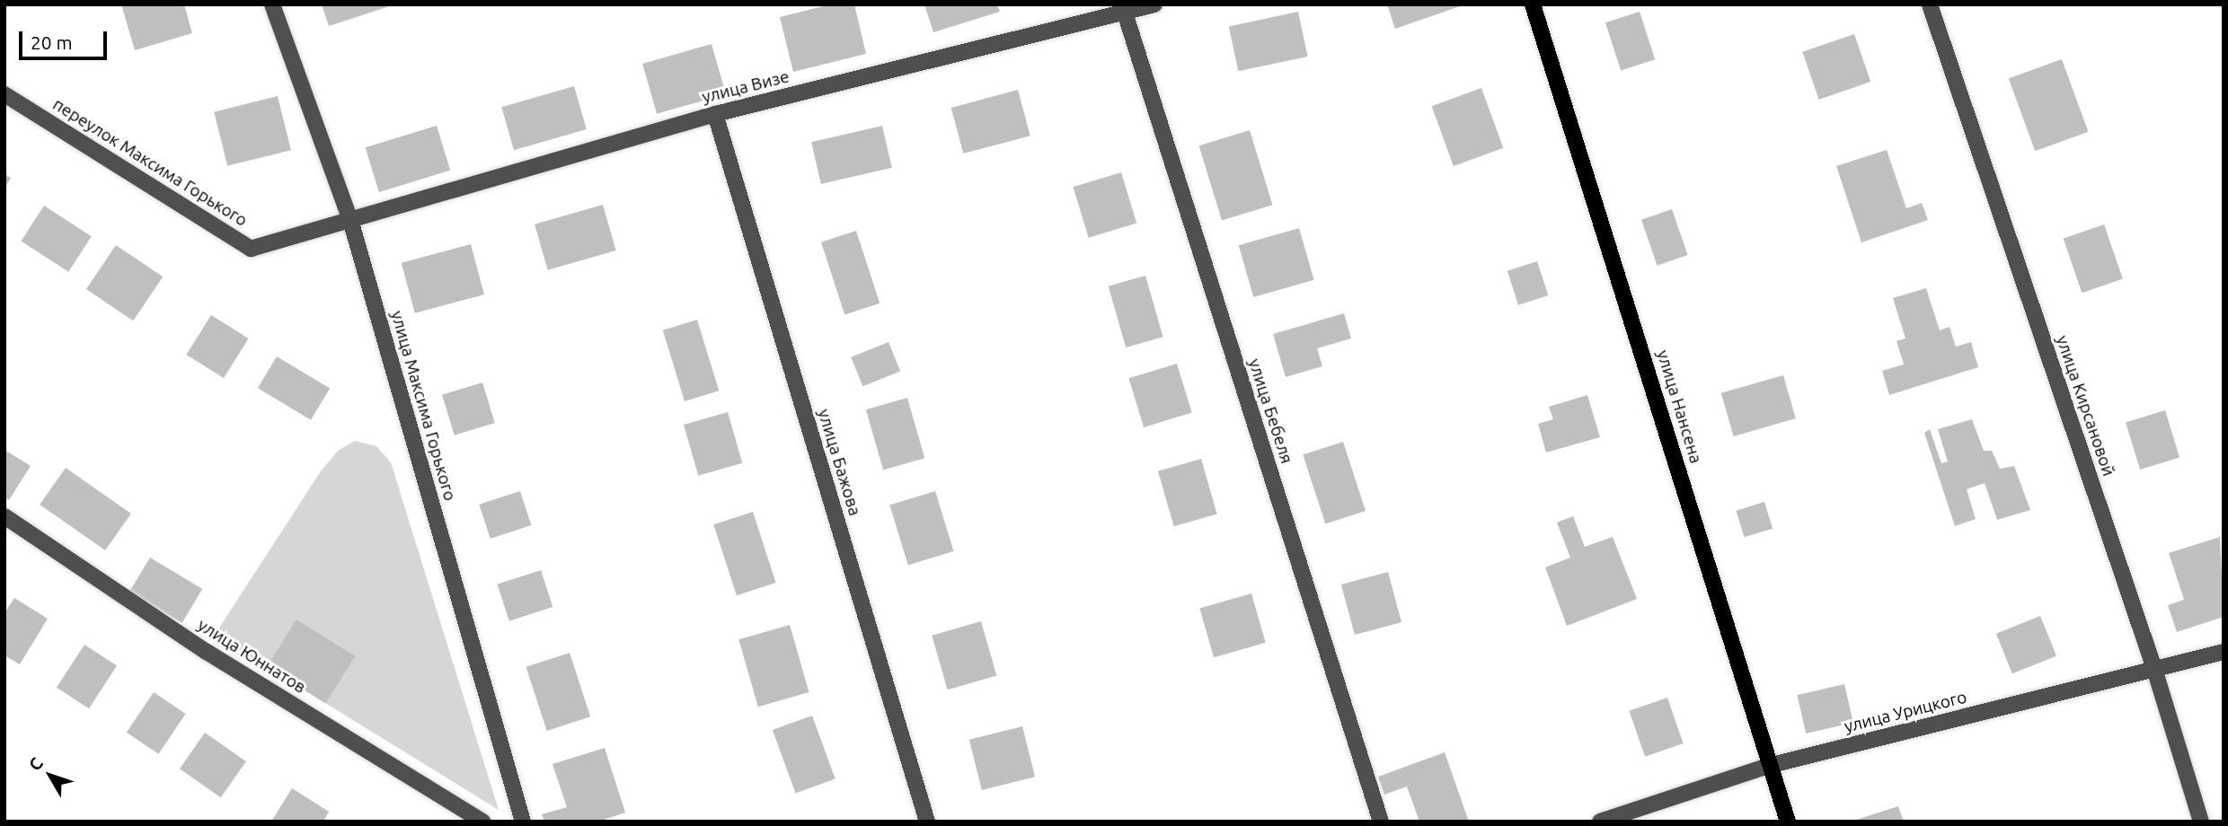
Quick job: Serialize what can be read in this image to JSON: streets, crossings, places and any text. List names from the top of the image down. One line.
{"streets":{"main road":["улица Нансена"],"street":["улица Визе","переулок Максима Горького","улица Максима Горького","улица Кирсановой","улица Бебеля","улица Бажова","улица Юннатов","улица Урицкого"]},"crossings":[["улица Визе","переулок Максима Горького"],["улица Визе","улица Максима Горького"],["улица Визе","улица Бебеля"],["улица Визе","улица Бажова"],["переулок Максима Горького","улица Максима Горького"],["улица Кирсановой","улица Урицкого"],["улица Нансена","улица Урицкого"]],"scale_bar":"20 m","north":"top left"}
